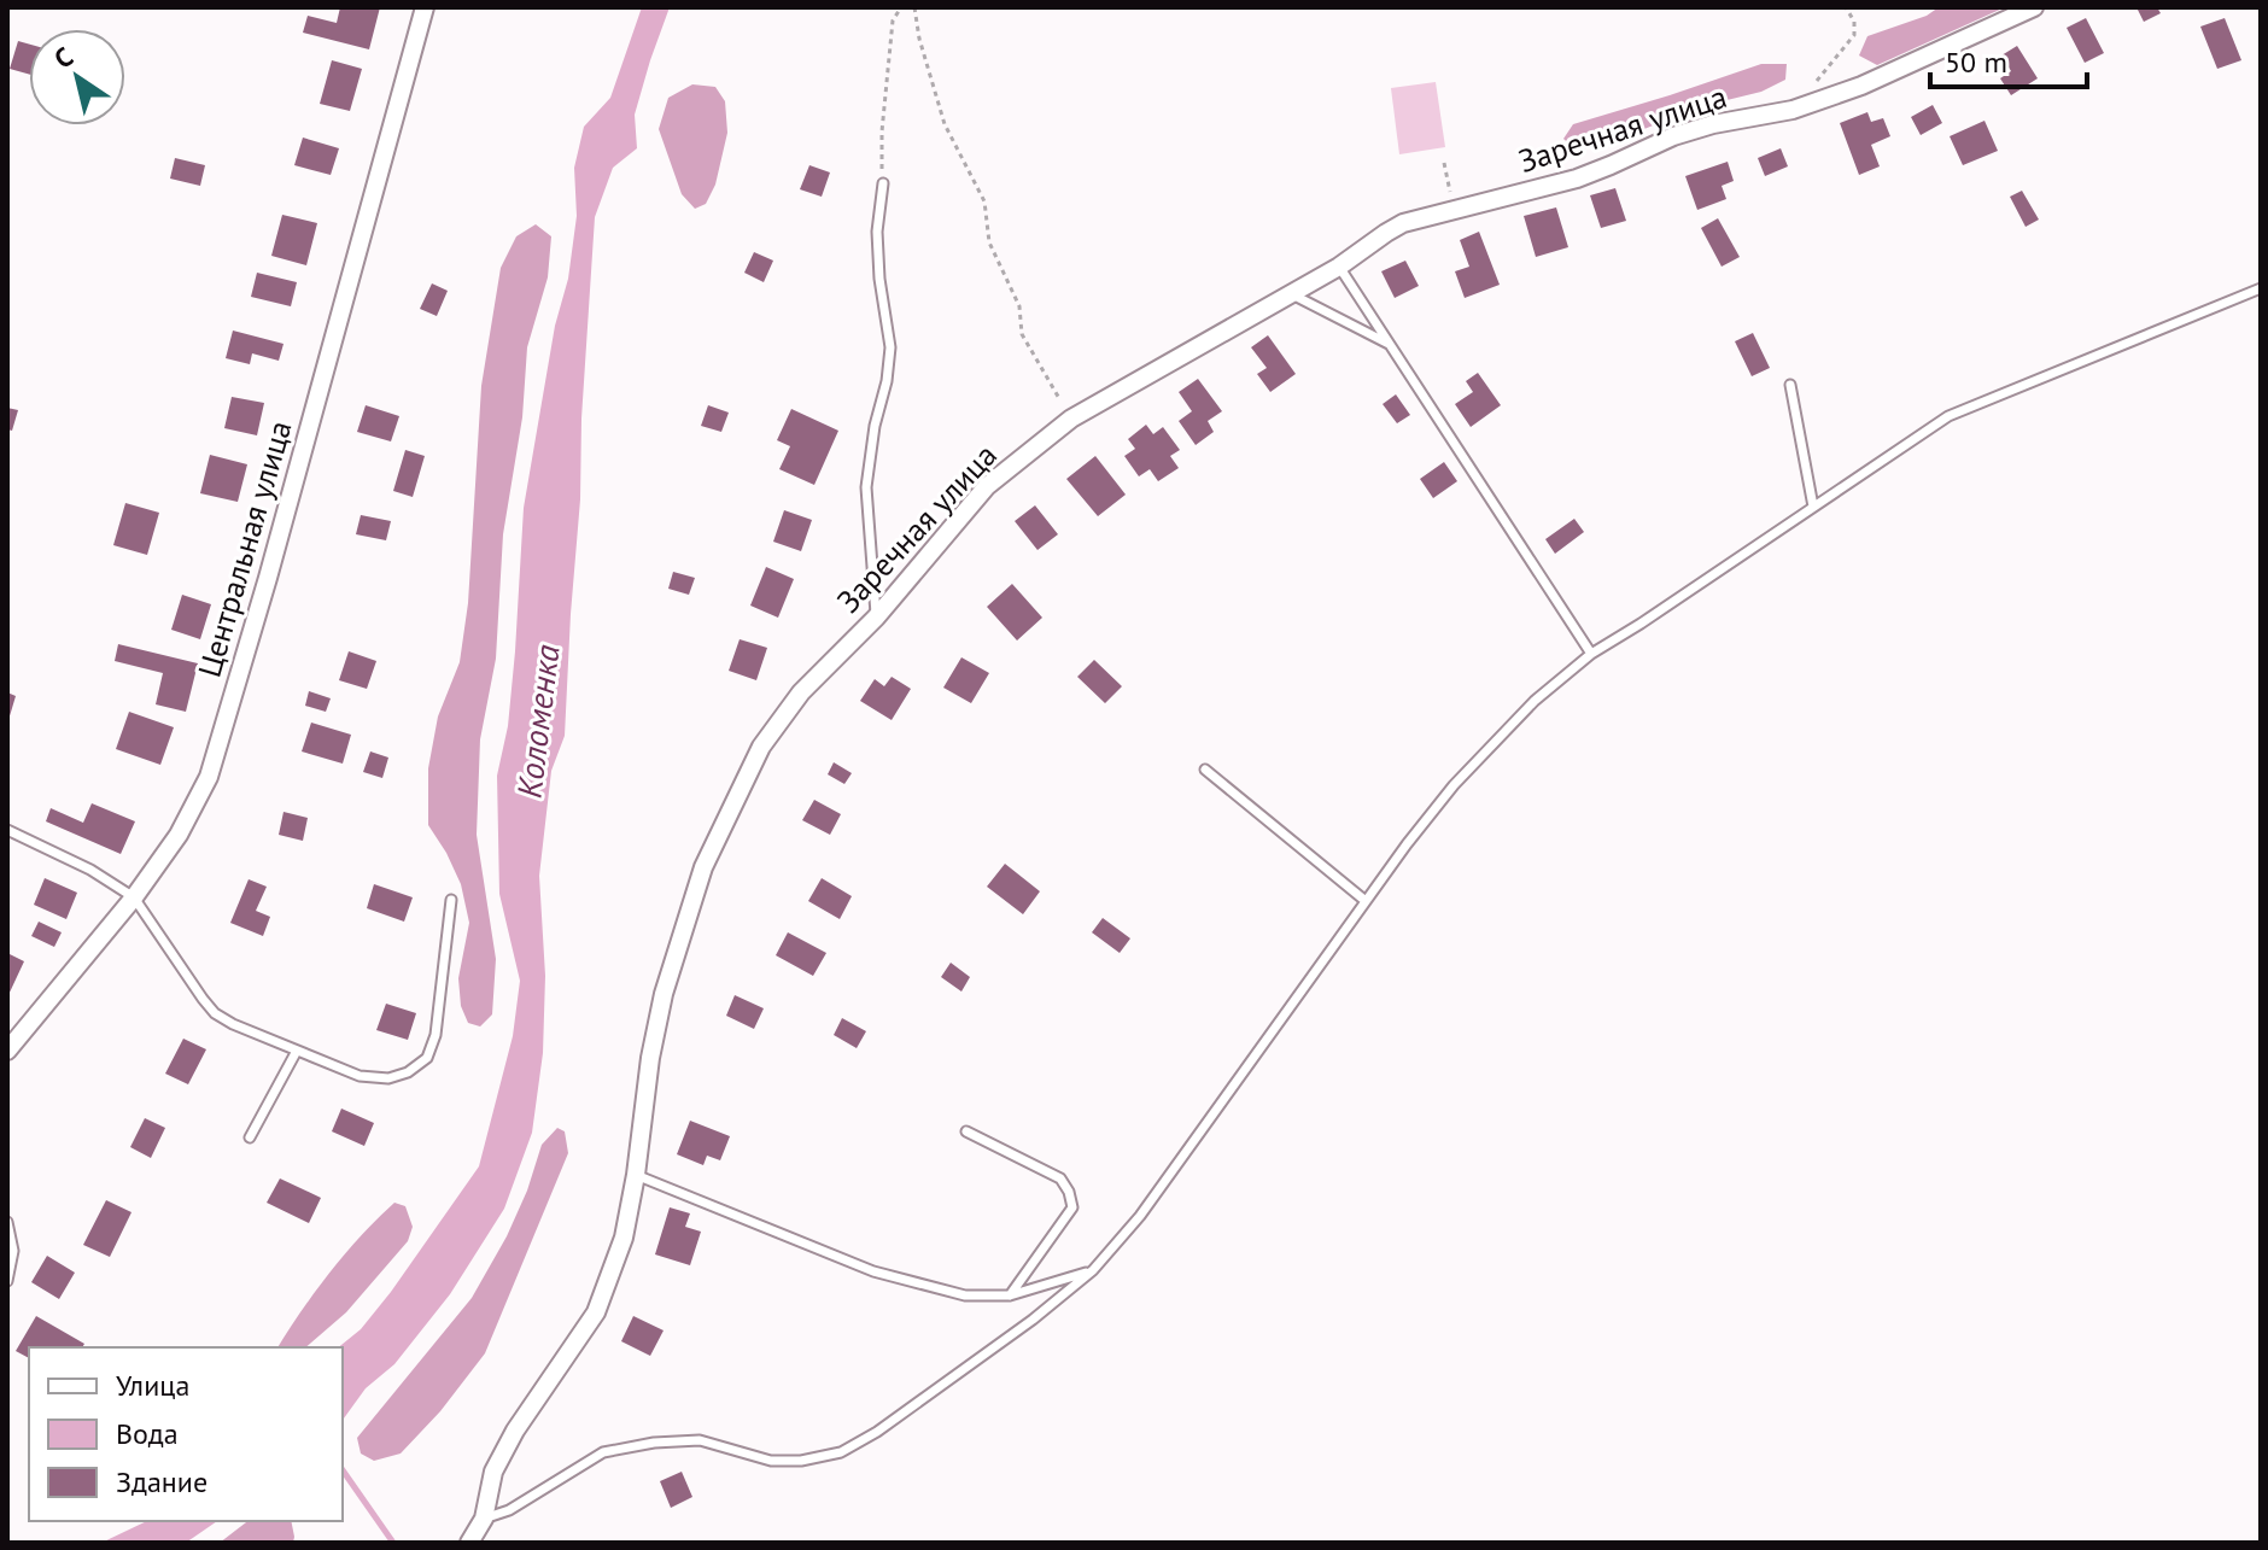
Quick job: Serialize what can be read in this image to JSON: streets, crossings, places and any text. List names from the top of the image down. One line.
{"streets":{"street":["Заречная улица","Центральная улица"]},"water":["Коломенка"],"legend":["Улица","Вода","Здание"],"scale_bar":"50 m","north":"top left"}
